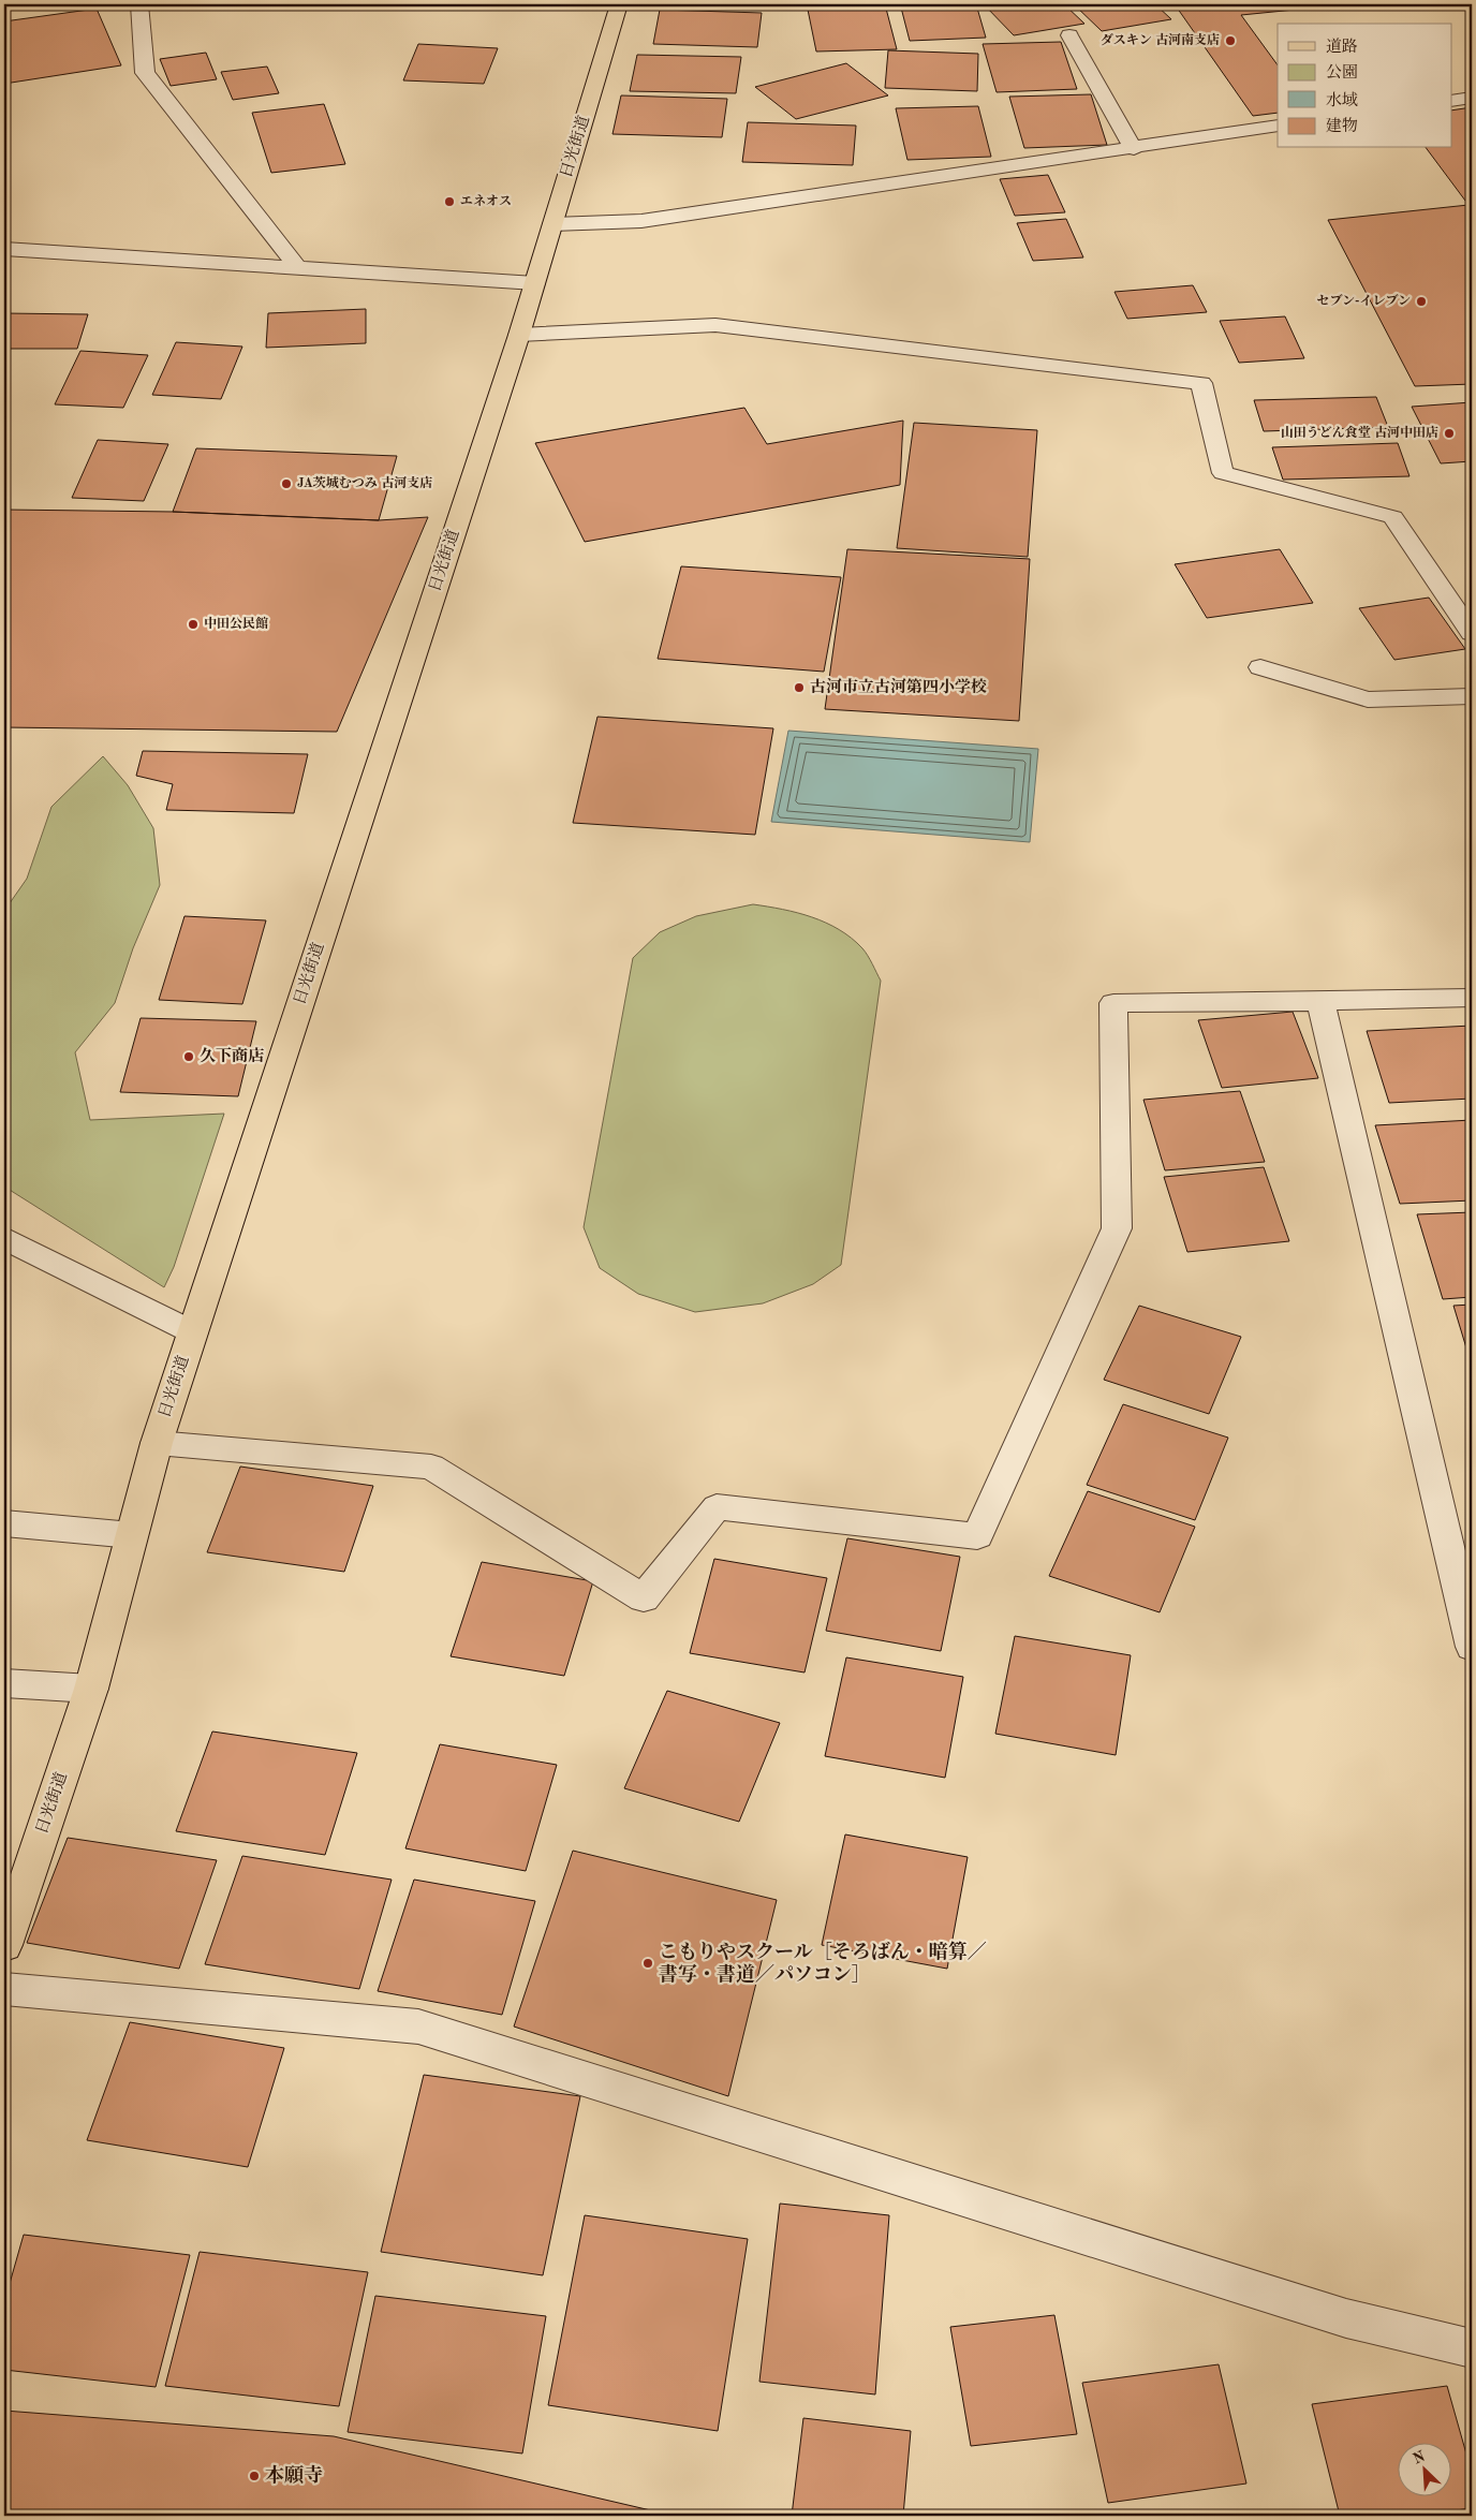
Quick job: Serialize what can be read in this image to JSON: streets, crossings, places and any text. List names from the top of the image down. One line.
{"streets":{"main road":["日光街道"]},"places":["ダスキン 古河南支店","エネオス","セブン-イレブン","山田うどん食堂 古河中田店","JA茨城むつみ 古河支店","中田公民館","古河市立古河第四小学校","久下商店","こもりやスクール［そろばん・暗算／ 書写・書道／パソコン］","本願寺"],"legend":["道路","公園","水域","建物"],"north":"top left"}
